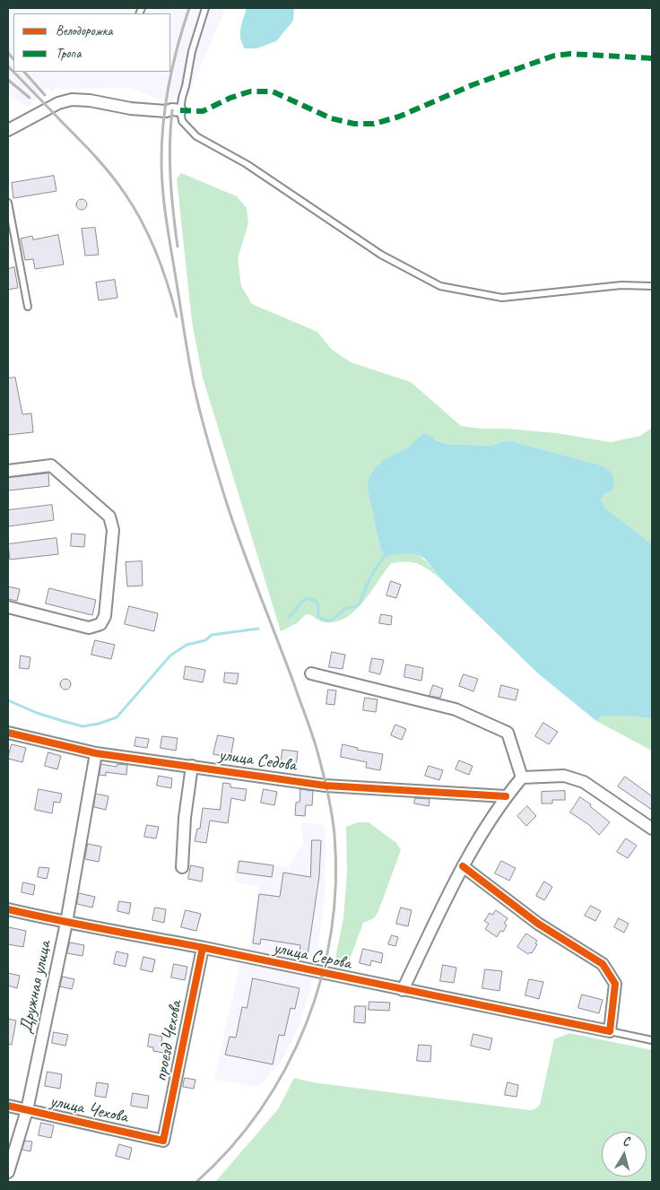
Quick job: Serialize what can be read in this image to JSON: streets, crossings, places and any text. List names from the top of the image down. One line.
{"streets":{"street":["улица Седова","улица Серова","Дружная улица","проезд Чехова","улица Чехова"]},"crossings":[["улица Седова","Дружная улица"],["улица Серова","Дружная улица"],["улица Серова","проезд Чехова"],["Дружная улица","улица Чехова"],["проезд Чехова","улица Чехова"]],"legend":["Велодорожка","Тропа"],"north":"top"}
